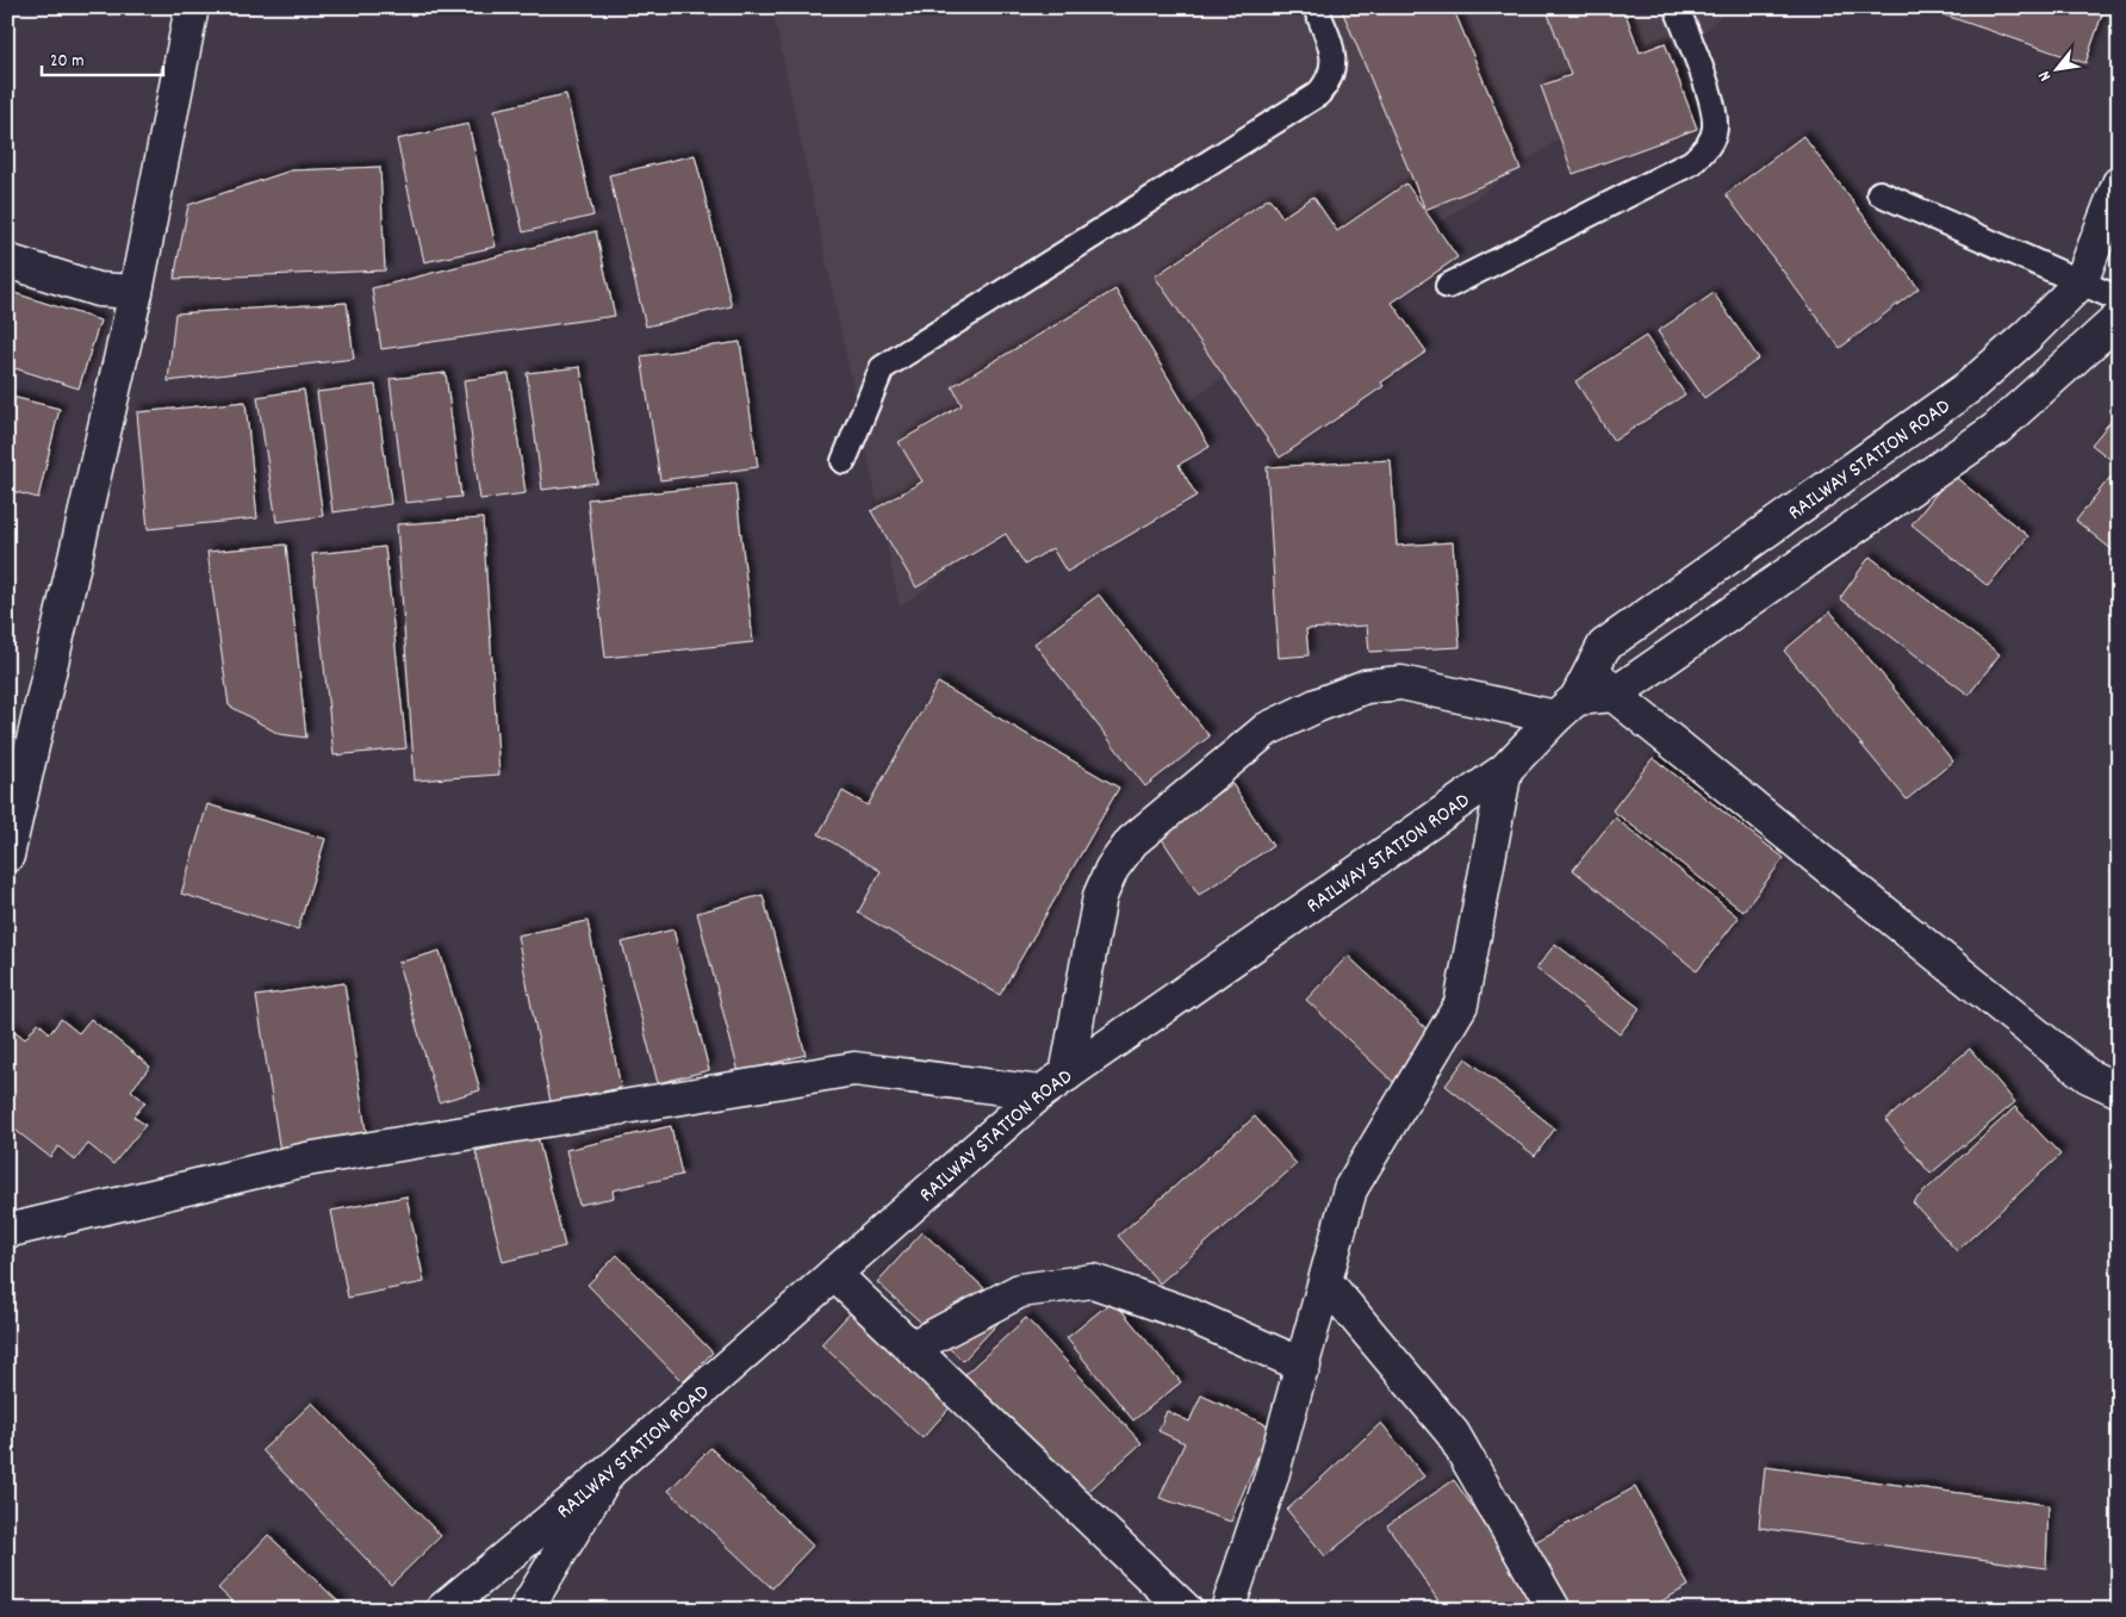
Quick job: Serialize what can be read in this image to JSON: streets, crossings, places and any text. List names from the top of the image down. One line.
{"streets":{"street":["RAILWAY STATION ROAD"]},"scale_bar":"20 m","north":"bottom left"}
